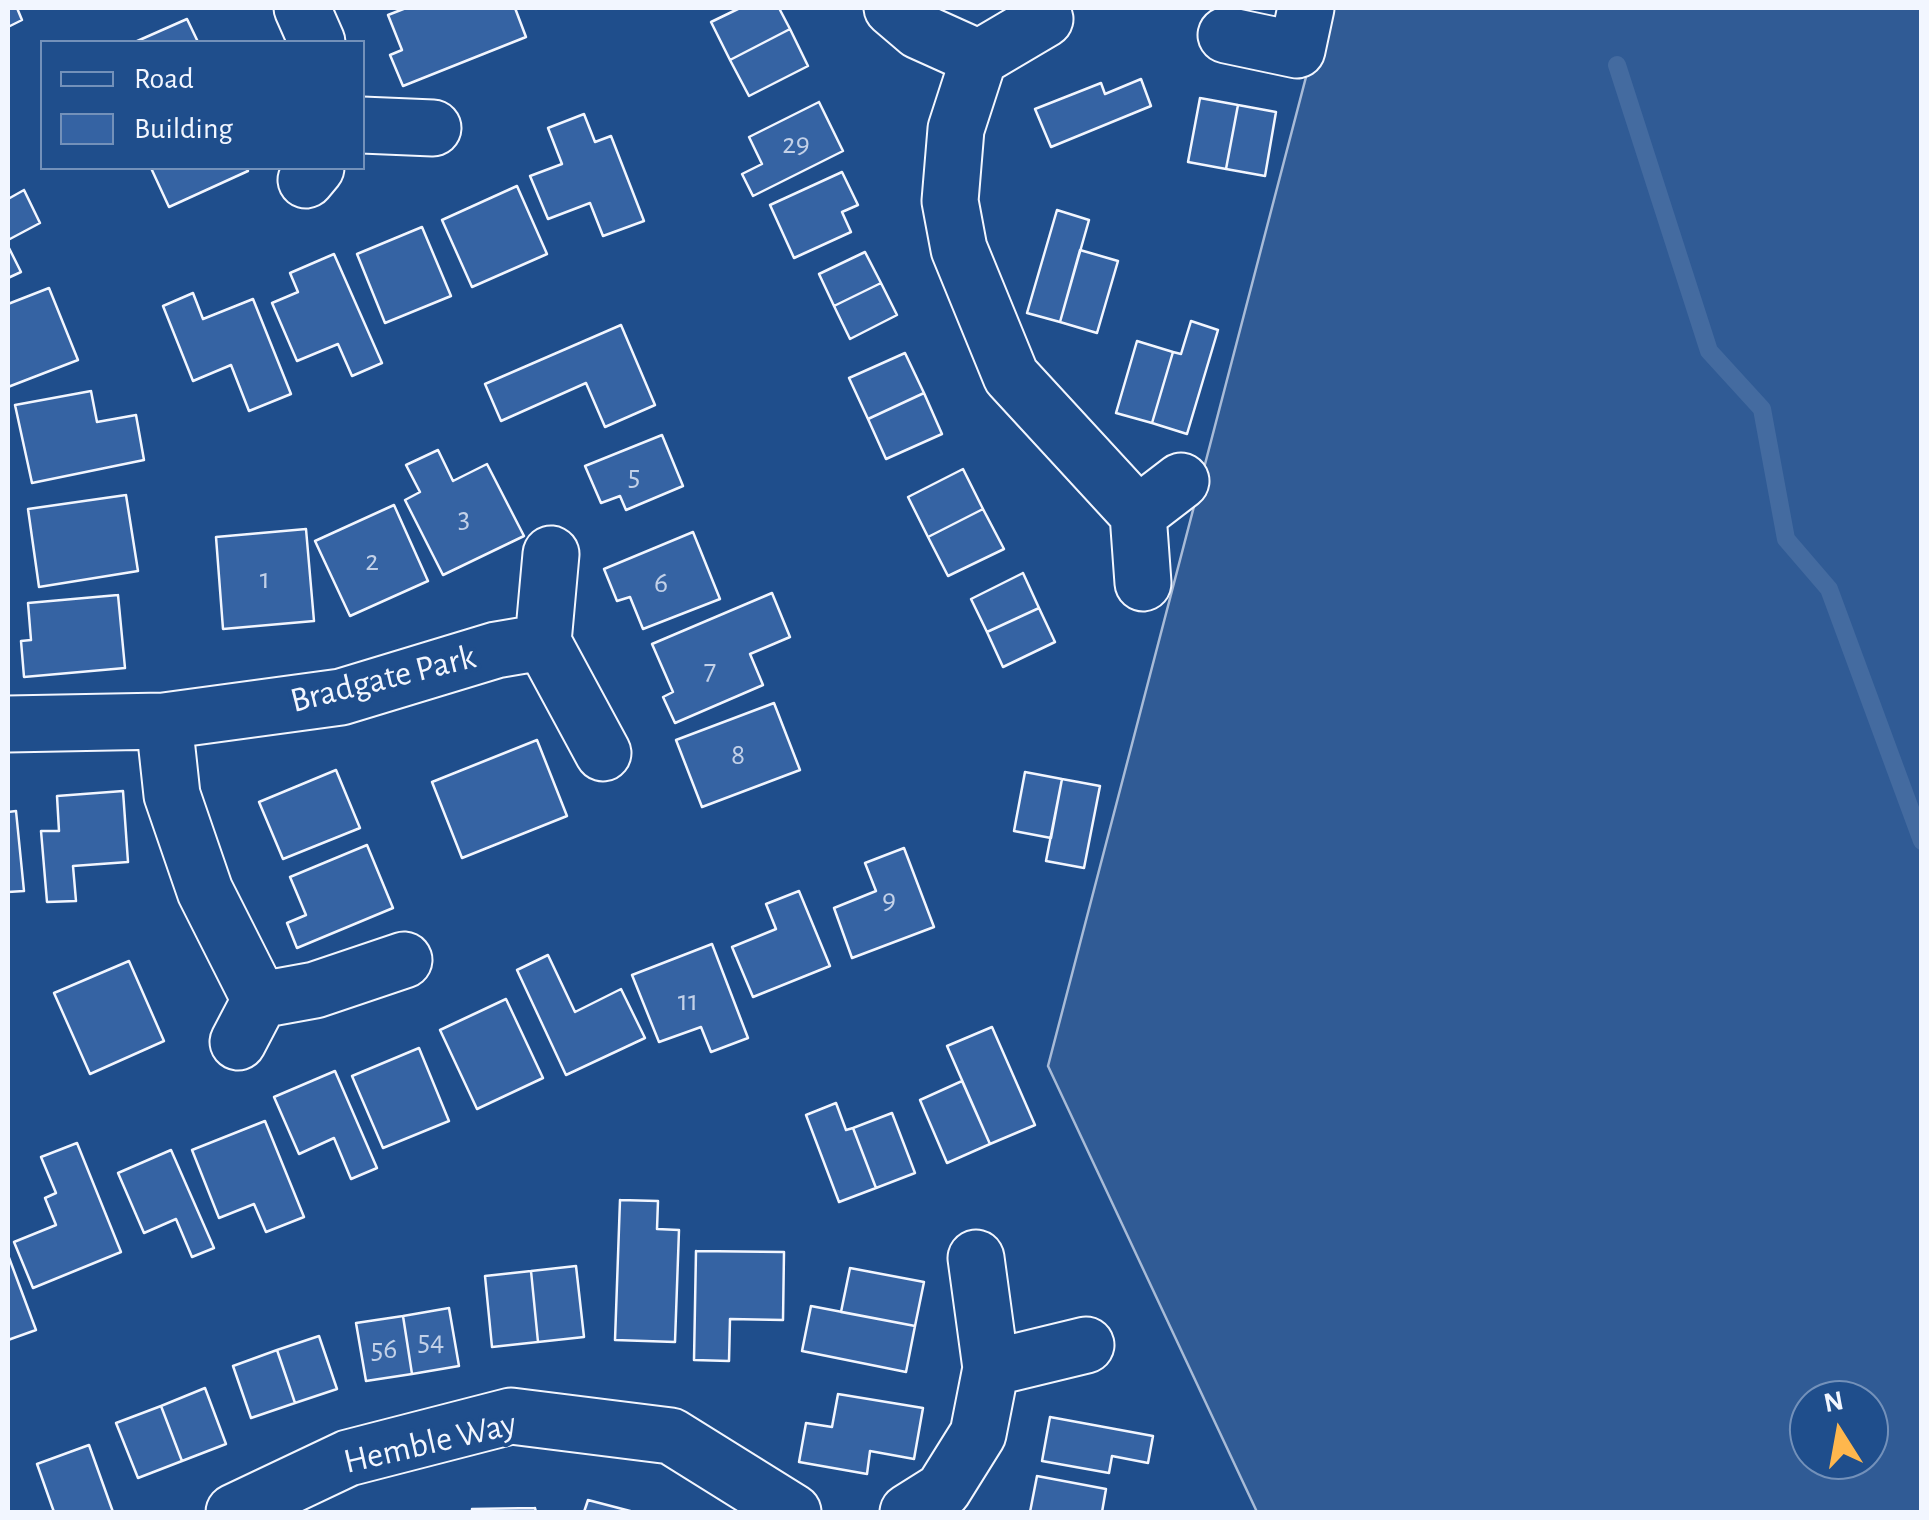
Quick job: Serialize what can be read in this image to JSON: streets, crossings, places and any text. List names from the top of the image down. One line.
{"streets":{"street":["Bradgate Park","Hemble Way"]},"house_numbers":["29","5","3","2","1","6","7","8","9","11","54","56"],"legend":["Road","Building"],"north":"top"}
